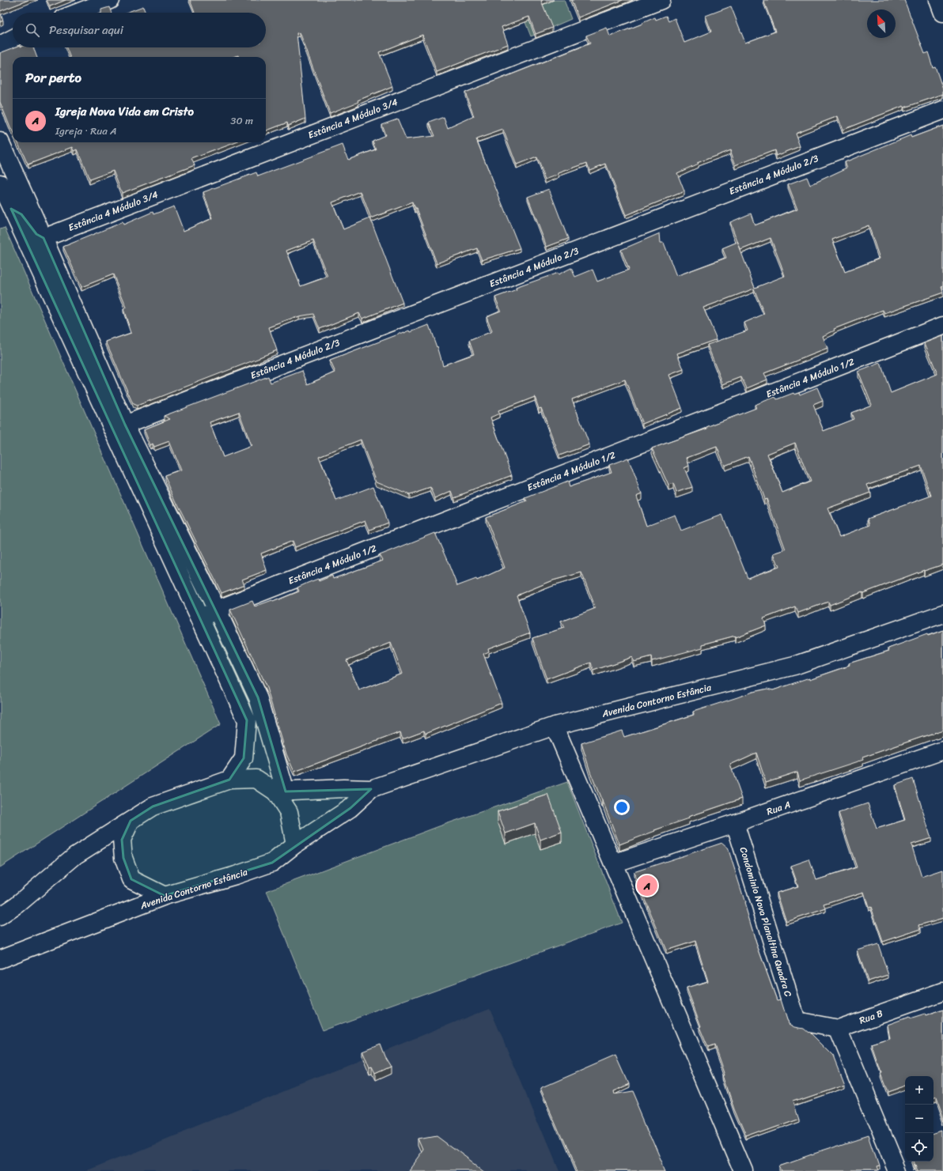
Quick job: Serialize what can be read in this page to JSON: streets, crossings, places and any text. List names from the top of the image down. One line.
{"streets":{"street":["Estância 4 Módulo 3/4","Estância 4 Módulo 2/3","Estância 4 Módulo 1/2","Avenida Contorno Estância","Rua A","Condominio Nova Planaltina Quadra C","Rua B"]},"crossings":[["Rua A","Condominio Nova Planaltina Quadra C"],["Condominio Nova Planaltina Quadra C","Rua B"]],"north":"top left","page":{"search":"Pesquisar aqui","heading":"Por perto","list":[{"mark":"A","name":"Igreja Nova Vida em Cristo","note":"Igreja · Rua A","value":"30 m"}],"pins":"A","map_buttons":["+","−"]}}
